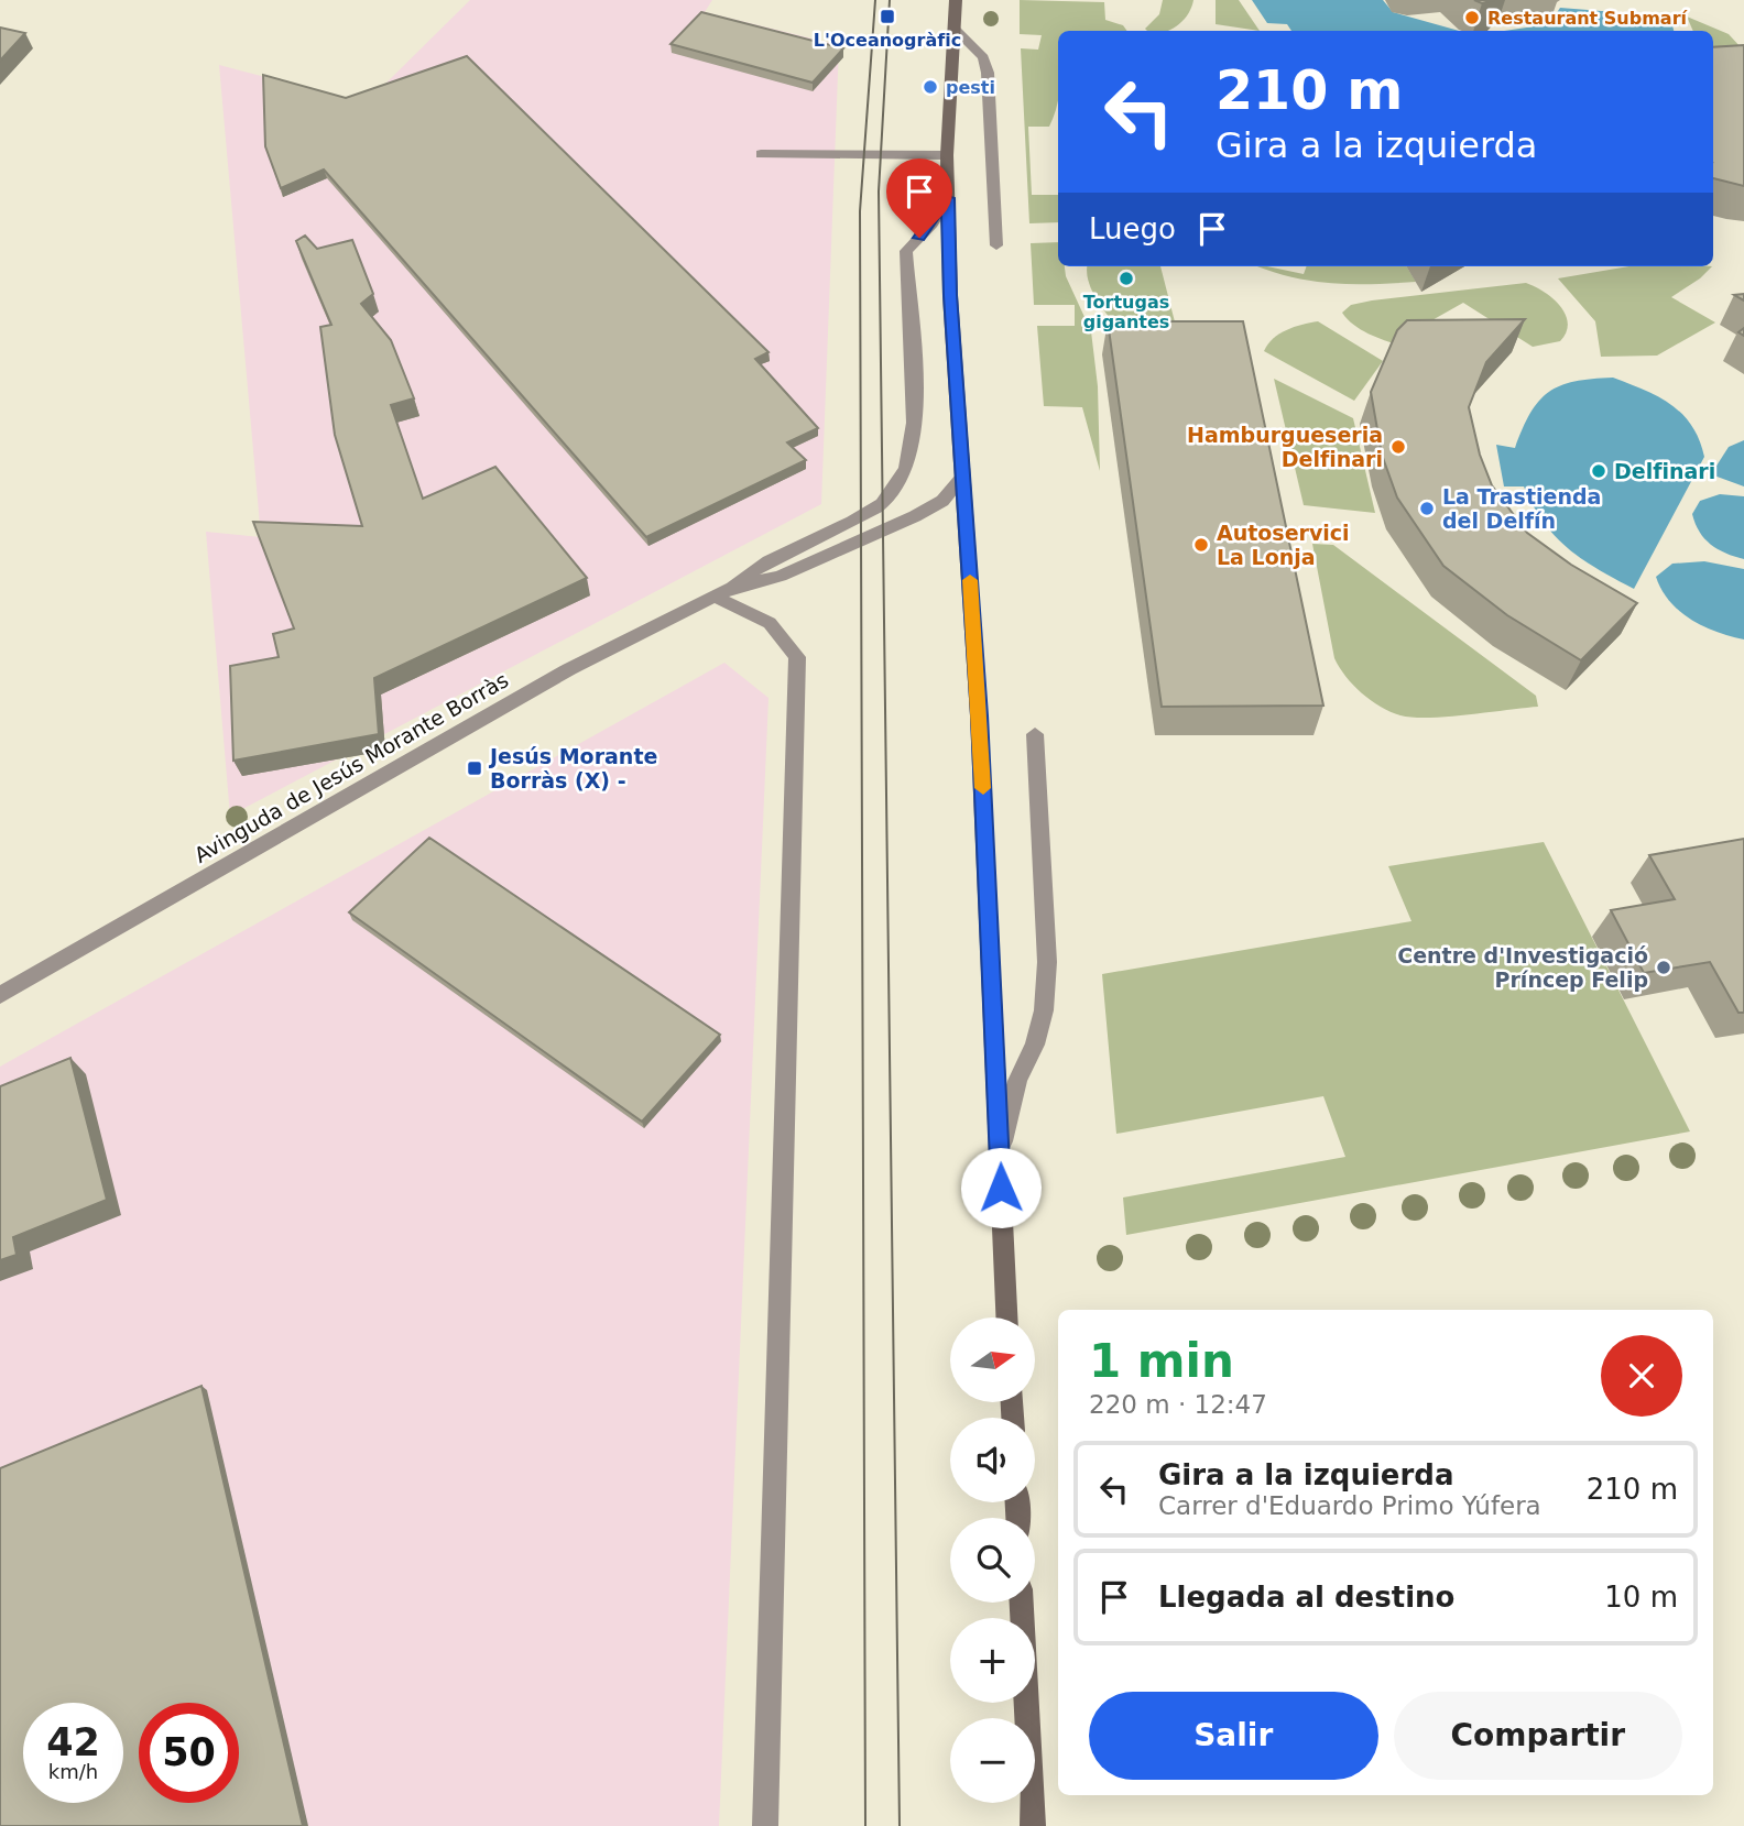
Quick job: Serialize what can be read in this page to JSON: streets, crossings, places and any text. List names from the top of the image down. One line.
{"streets":{"street":["Avinguda de Jesús Morante Borràs"]},"places":{"transit":["L'Oceanogràfic","Jesús Morante Borràs (X) -"],"other":["Restaurant Submarí","pesti","Tortugas gigantes","Hamburgueseria Delfinari","Delfinari","La Trastienda del Delfín","Autoservici La Lonja","Centre d'Investigació Príncep Felip"]},"north":"right","page":{"turn":["210 m","Gira a la izquierda"],"then":"Luego","heading":["1 min","220 m · 12:47"],"map_buttons":["+","−"],"list":[{"name":"Gira a la izquierda","note":"Carrer d'Eduardo Primo Yúfera","value":"210 m"},{"name":"Llegada al destino","value":"10 m"}],"buttons":["Salir","Compartir"],"speed":"42 km/h","limit":"50"}}
